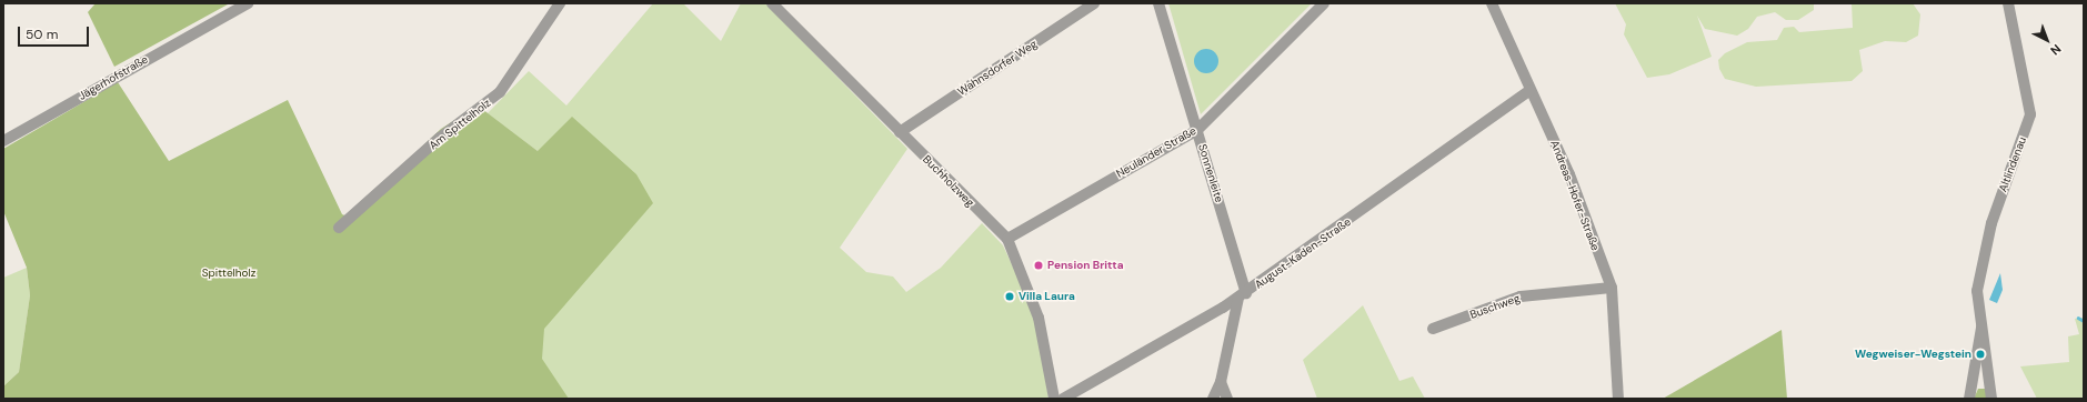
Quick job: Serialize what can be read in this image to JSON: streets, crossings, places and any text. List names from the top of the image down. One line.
{"streets":{"street":["Wahnsdorfer Weg","Jägerhofstraße","Am Spittelholz","Neuländer Straße","Altlindenau","Sonnenleite","Buchholzweg","Andreas-Hofer-Straße","August-Kaden-Straße","Buschweg"]},"crossings":[["Wahnsdorfer Weg","Buchholzweg"],["Neuländer Straße","Sonnenleite"],["Neuländer Straße","Buchholzweg"],["Sonnenleite","August-Kaden-Straße"],["Andreas-Hofer-Straße","August-Kaden-Straße"],["Andreas-Hofer-Straße","Buschweg"]],"parks":["Spittelholz"],"places":["Pension Britta","Villa Laura","Wegweiser-Wegstein"],"scale_bar":"50 m","north":"bottom right"}
